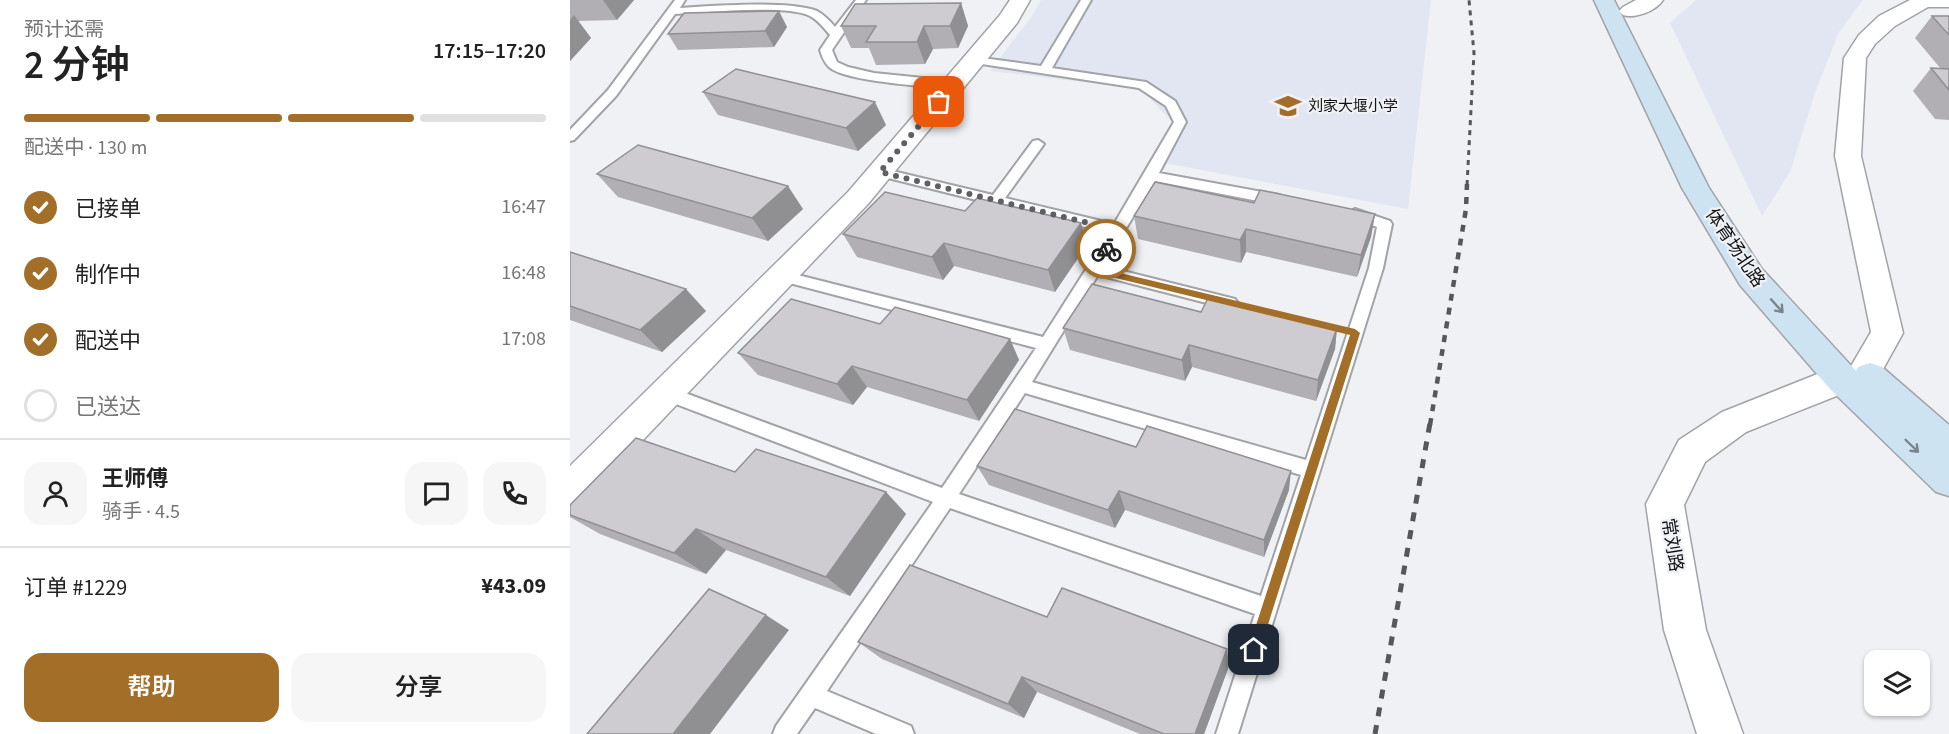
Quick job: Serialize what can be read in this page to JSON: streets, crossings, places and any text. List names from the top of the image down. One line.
{"streets":{"main road":["体育场北路"],"street":["常刘路"]},"crossings":[["体育场北路","常刘路"]],"places":{"school or university":["刘家大堰小学"]},"page":{"heading":["2 分钟","预计还需","17:15–17:20"],"panel":["王师傅","骑手 · 4.5","订单 #1229","¥43.09"],"bar":"配送中 · 130 m","list":[["已接单","16:47"],["制作中","16:48"],["配送中","17:08"],"已送达"],"buttons":["帮助","分享"]}}
